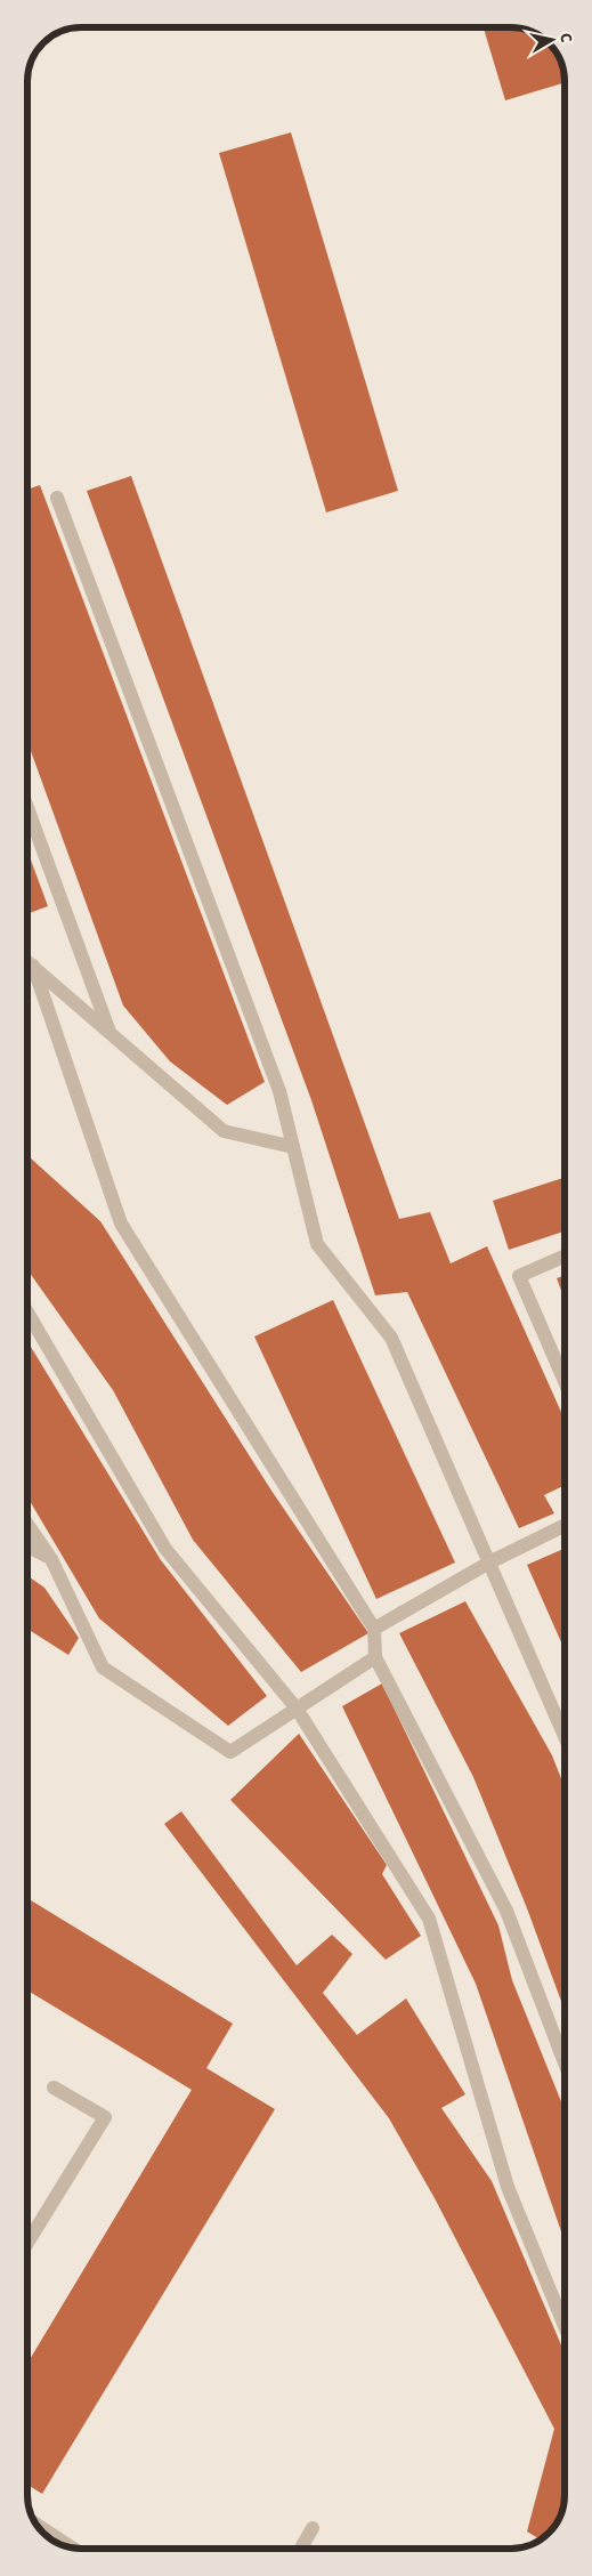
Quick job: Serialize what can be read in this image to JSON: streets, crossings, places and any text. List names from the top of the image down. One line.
{"north":"right"}
